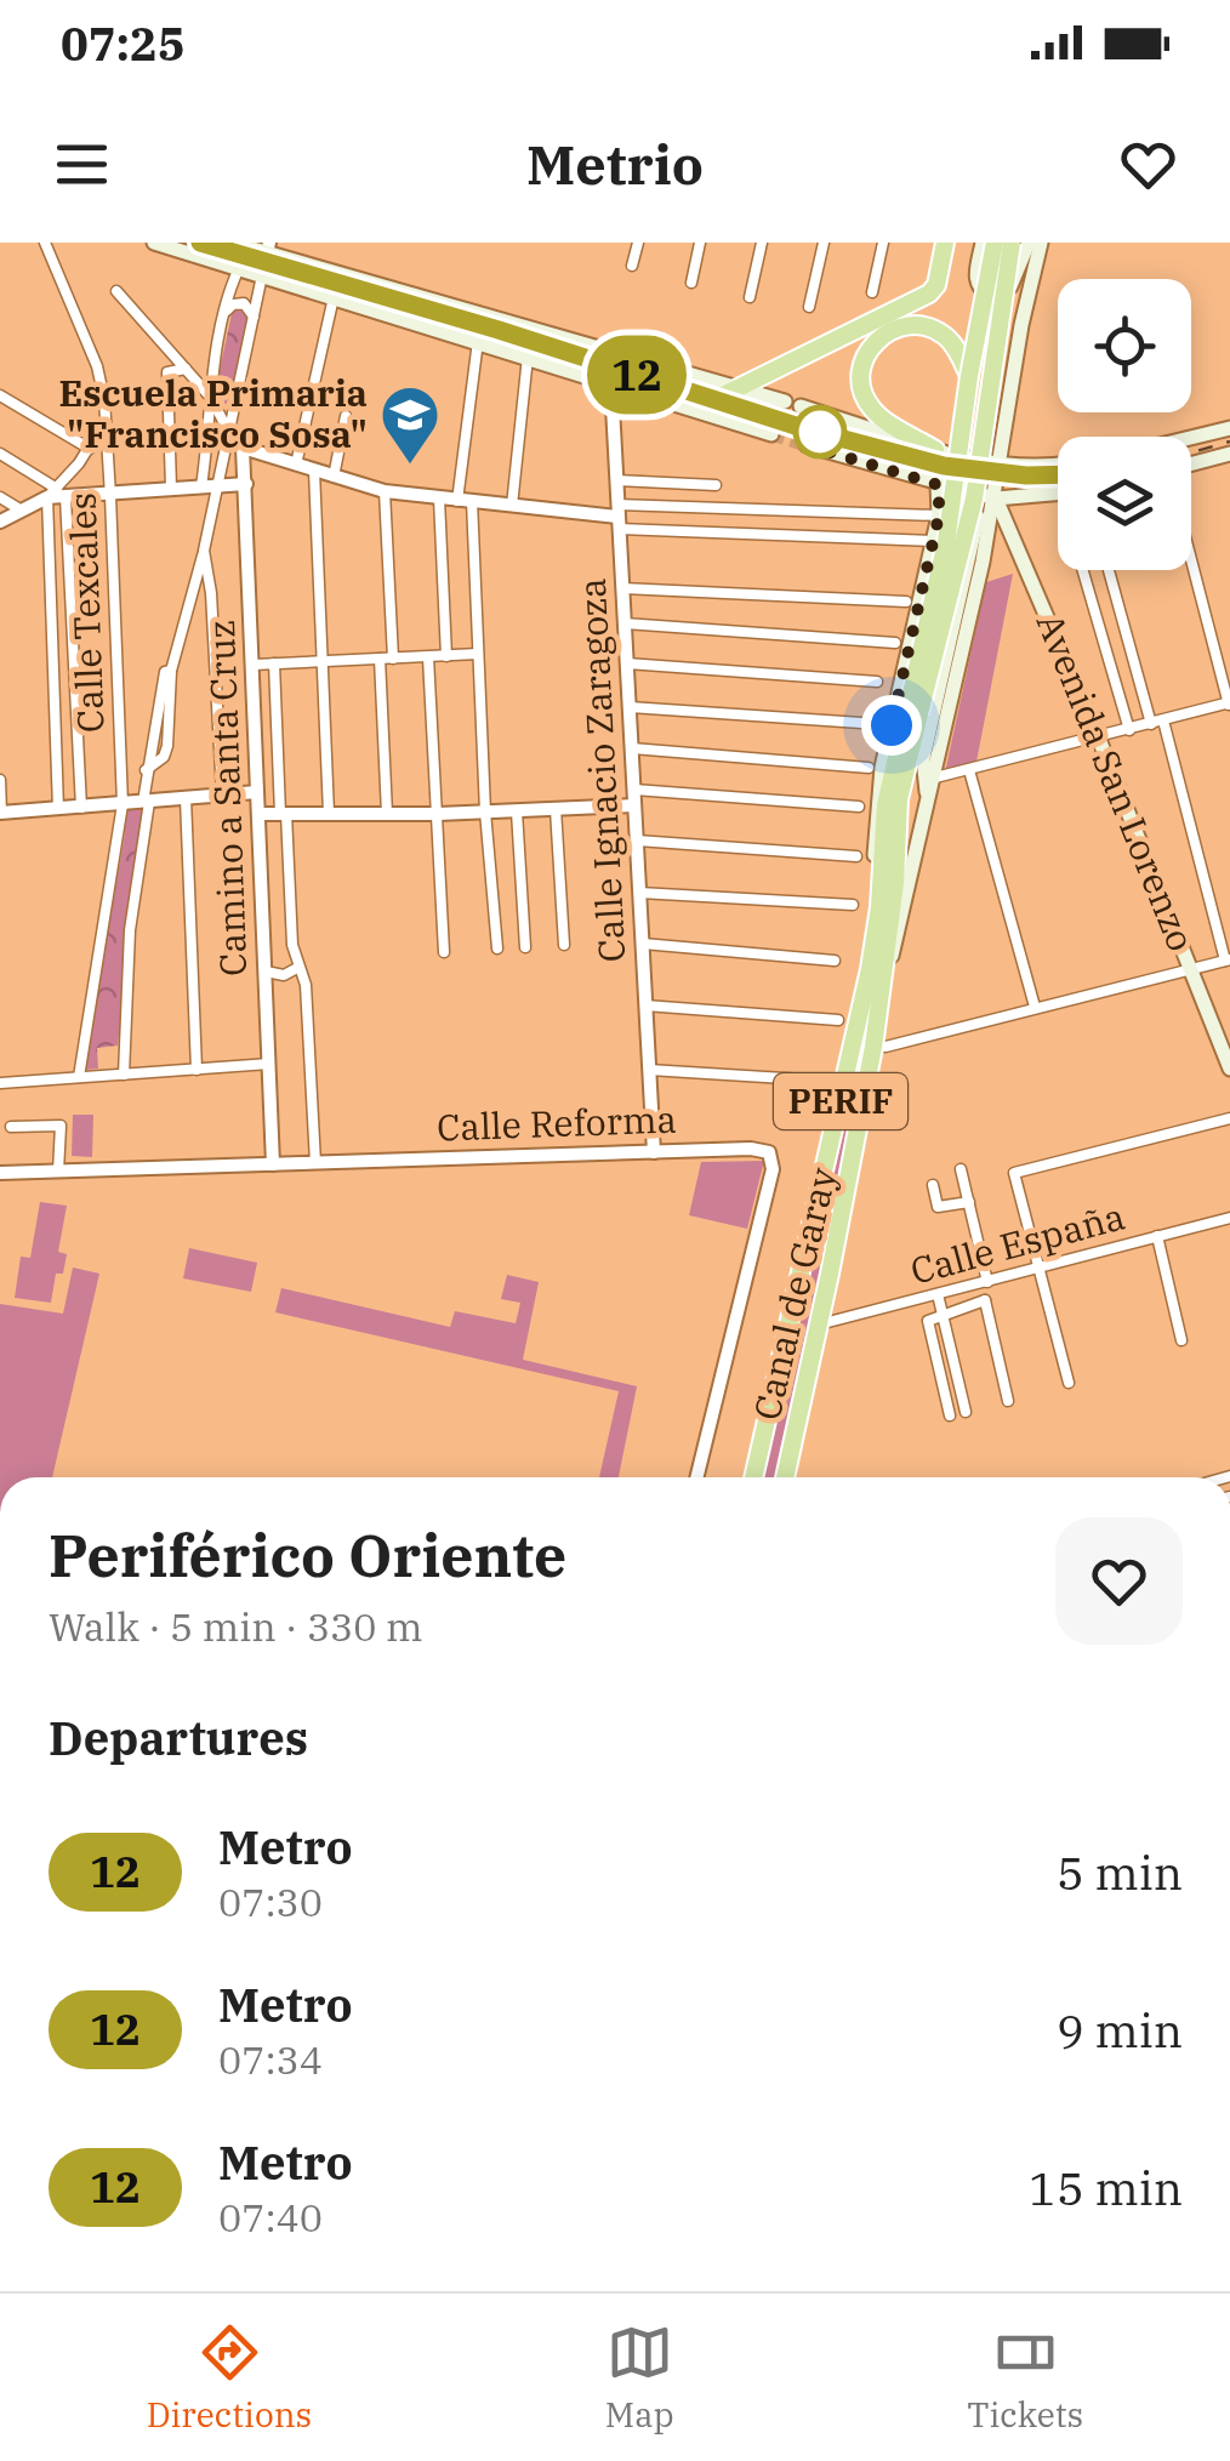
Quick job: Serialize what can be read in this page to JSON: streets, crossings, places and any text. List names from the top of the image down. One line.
{"streets":{"highway":["PERIF","Canal de Garay"],"main road":["Avenida San Lorenzo"],"street":["Calle Texcales","Calle Ignacio Zaragoza","Camino a Santa Cruz","Calle Reforma","Calle España"]},"crossings":[["Calle Ignacio Zaragoza","Calle Reforma"],["Avenida San Lorenzo","Canal de Garay"],["Camino a Santa Cruz","Calle Reforma"],["Calle España","Canal de Garay"]],"places":{"school or university":["Escuela Primaria \"Francisco Sosa\""]},"lines":["metro line 12"],"page":{"status":"07:25","header":"Metrio","on_map":"12","heading":[["Periférico Oriente","Walk · 5 min · 330 m"],"Departures"],"list":[{"mark":"12","name":"Metro","note":"07:30","value":"5 min"},{"mark":"12","name":"Metro","note":"07:34","value":"9 min"},{"mark":"12","name":"Metro","note":"07:40","value":"15 min"}],"tabs":["Directions","Map","Tickets"]}}
